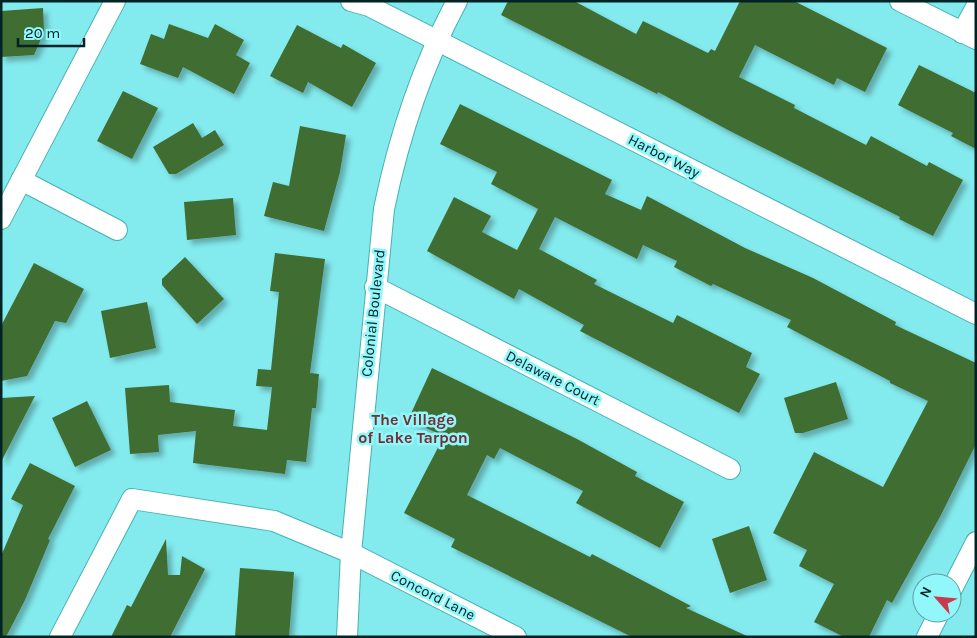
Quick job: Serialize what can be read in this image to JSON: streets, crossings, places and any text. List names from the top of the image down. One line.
{"streets":{"street":["Harbor Way","Colonial Boulevard","Delaware Court","Concord Lane"]},"crossings":[["Harbor Way","Colonial Boulevard"],["Colonial Boulevard","Delaware Court"],["Colonial Boulevard","Concord Lane"]],"districts":["The Village of Lake Tarpon"],"scale_bar":"20 m","north":"top left"}
